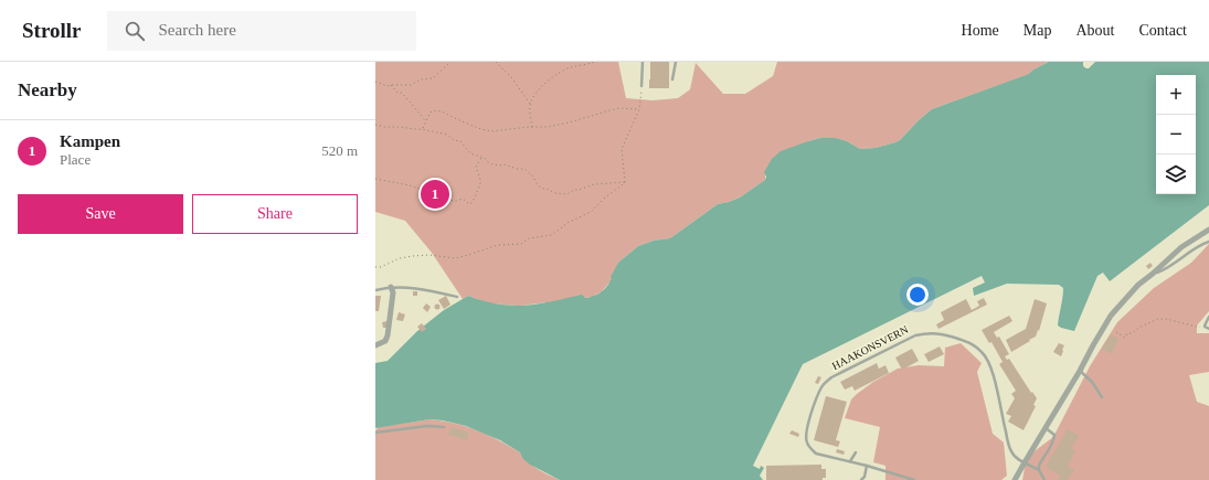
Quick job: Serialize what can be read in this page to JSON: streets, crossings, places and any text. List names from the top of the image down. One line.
{"streets":{"lane":["HAAKONSVERN"]},"page":{"header":"Strollr","search":"Search here","nav":["Home","Map","About","Contact"],"heading":"Nearby","map_buttons":["+","−"],"list":[{"mark":"1","name":"Kampen","note":"Place","value":"520 m"}],"pins":"1","buttons":["Save","Share"]}}
